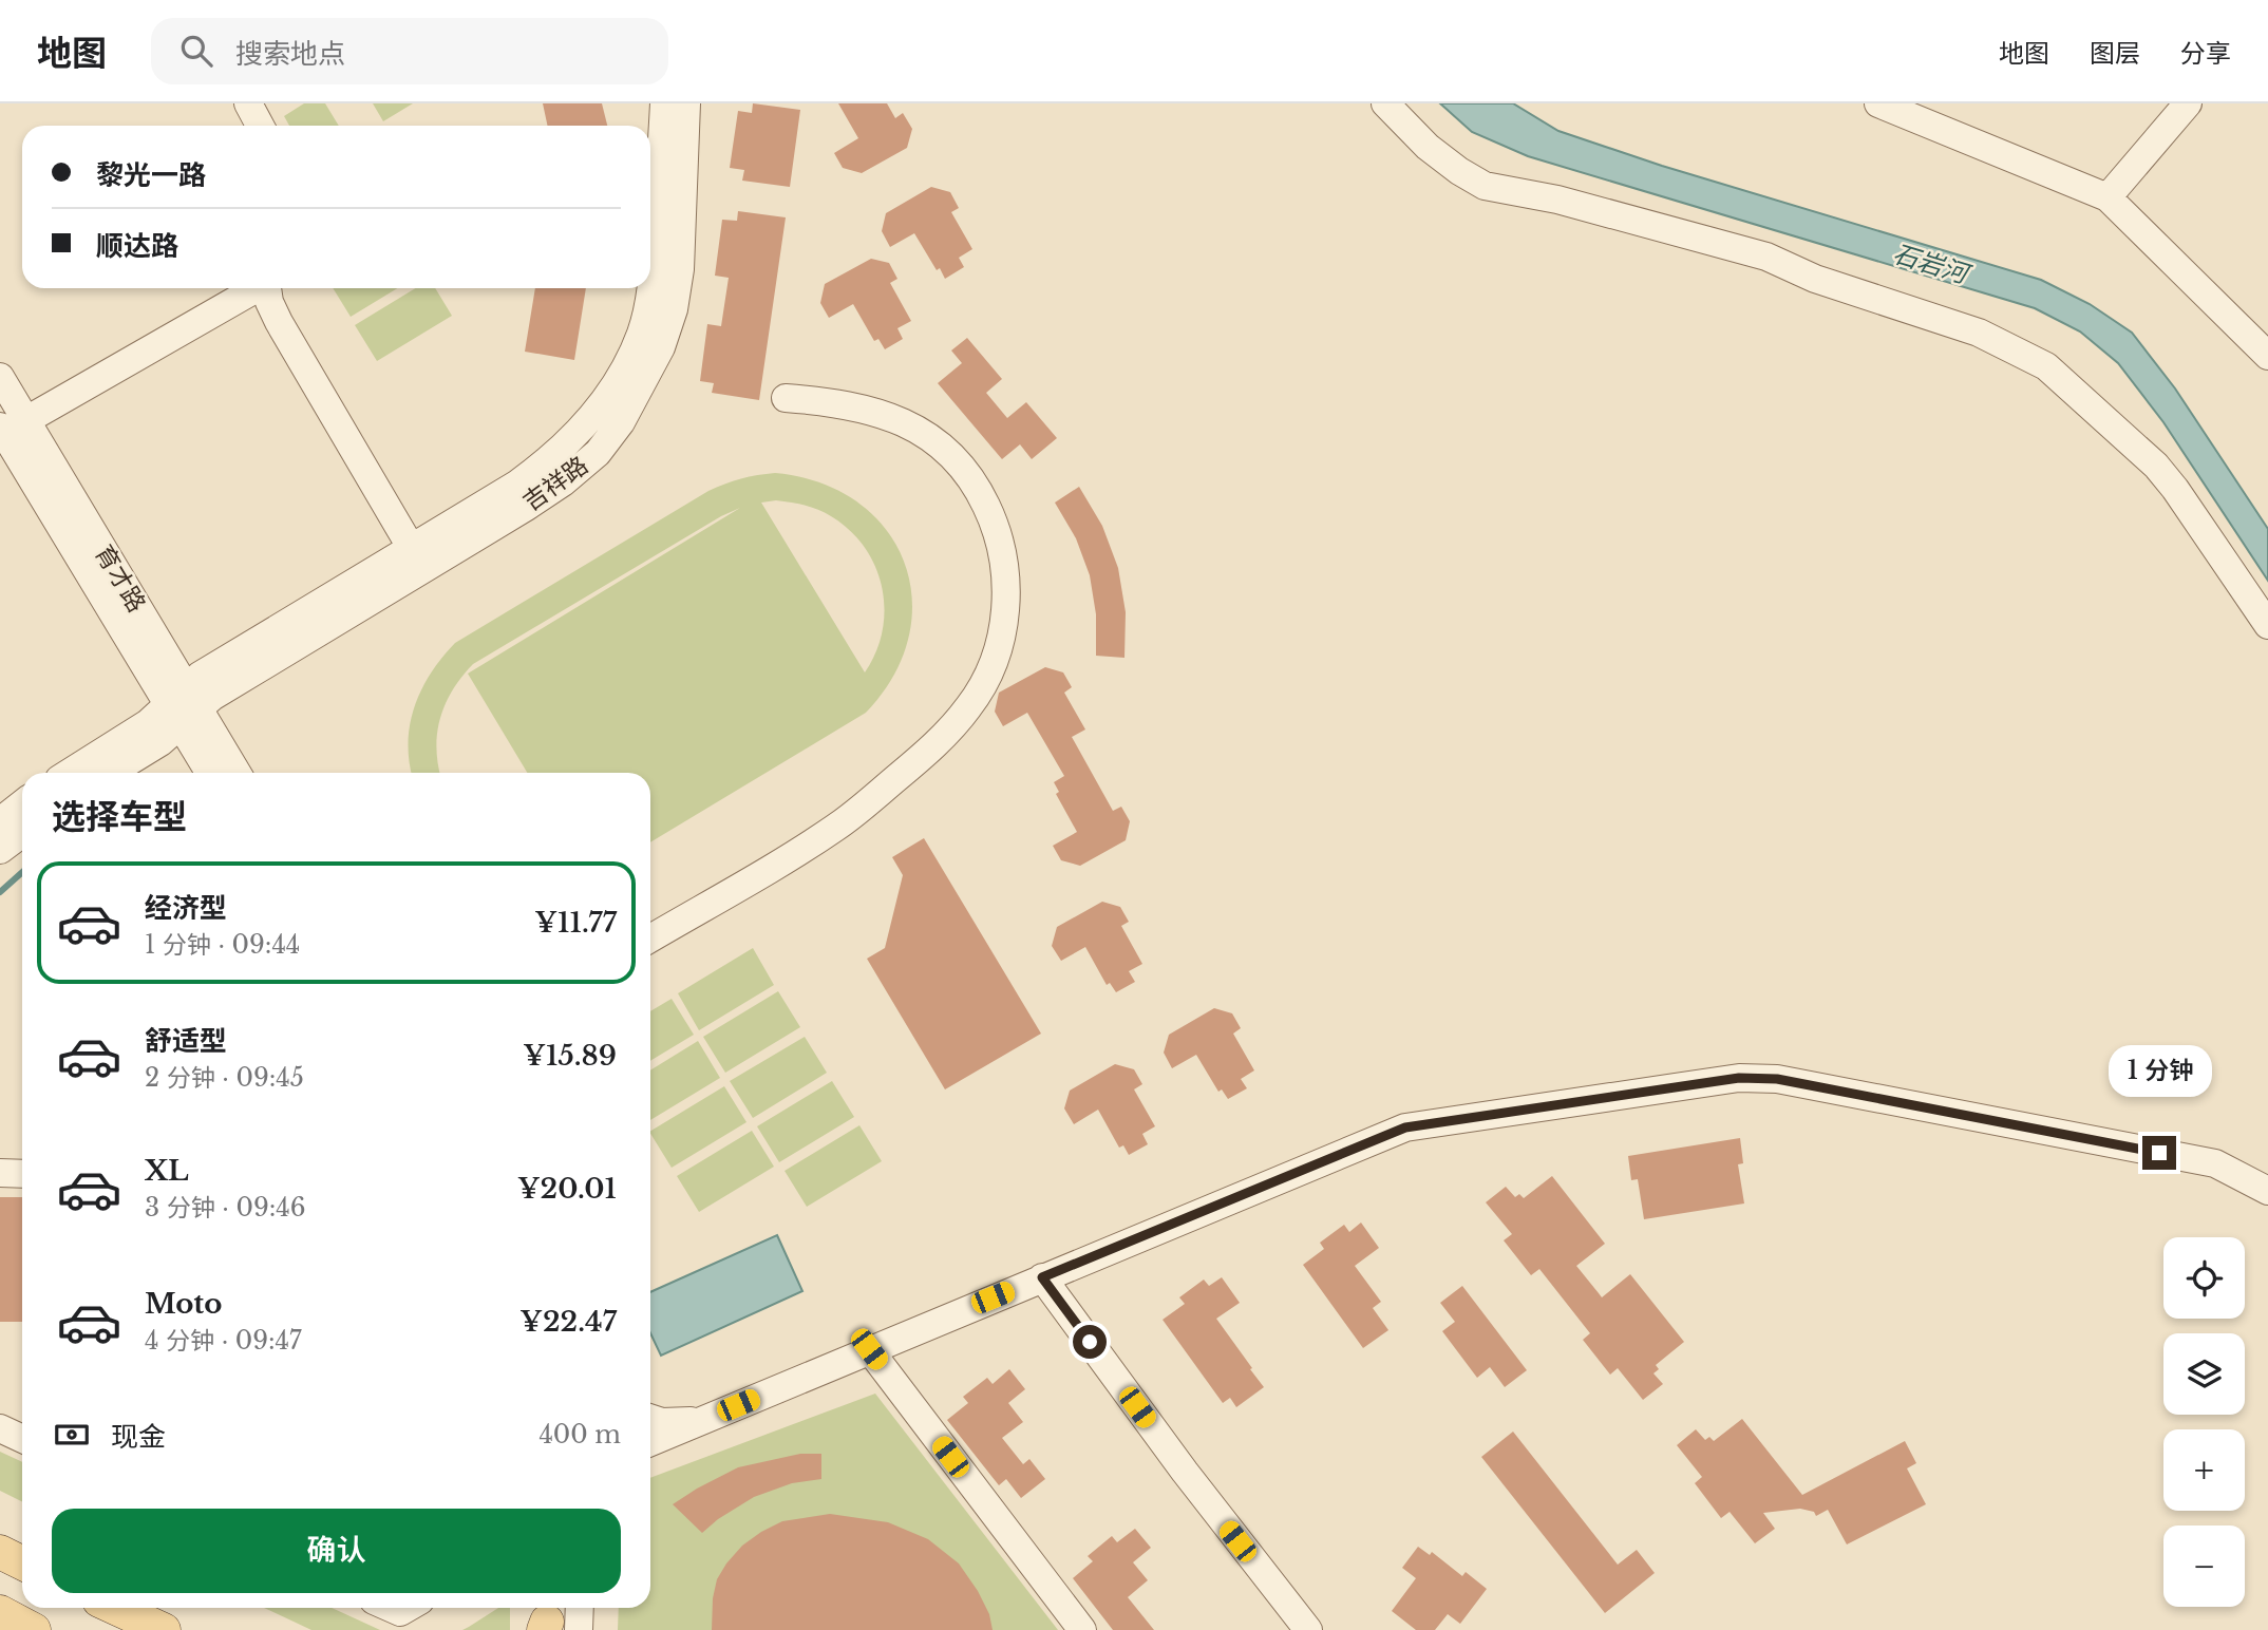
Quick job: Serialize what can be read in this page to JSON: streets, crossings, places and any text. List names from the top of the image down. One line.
{"streets":{"street":["吉祥路","育才路"]},"crossings":[["吉祥路","育才路"]],"water":["石岩河"],"page":{"header":"地图","search":"搜索地点","nav":["地图","图层","分享"],"banner":["黎光一路","顺达路"],"heading":"选择车型","list":[{"name":"经济型","note":"1 分钟 · 09:44","value":"¥11.77"},{"name":"舒适型","note":"2 分钟 · 09:45","value":"¥15.89"},{"name":"XL","note":"3 分钟 · 09:46","value":"¥20.01"},{"name":"Moto","note":"4 分钟 · 09:47","value":"¥22.47"}],"bubble":"1 分钟","map_buttons":["+","−"],"pay":["现金","400 m"],"buttons":"确认"}}
